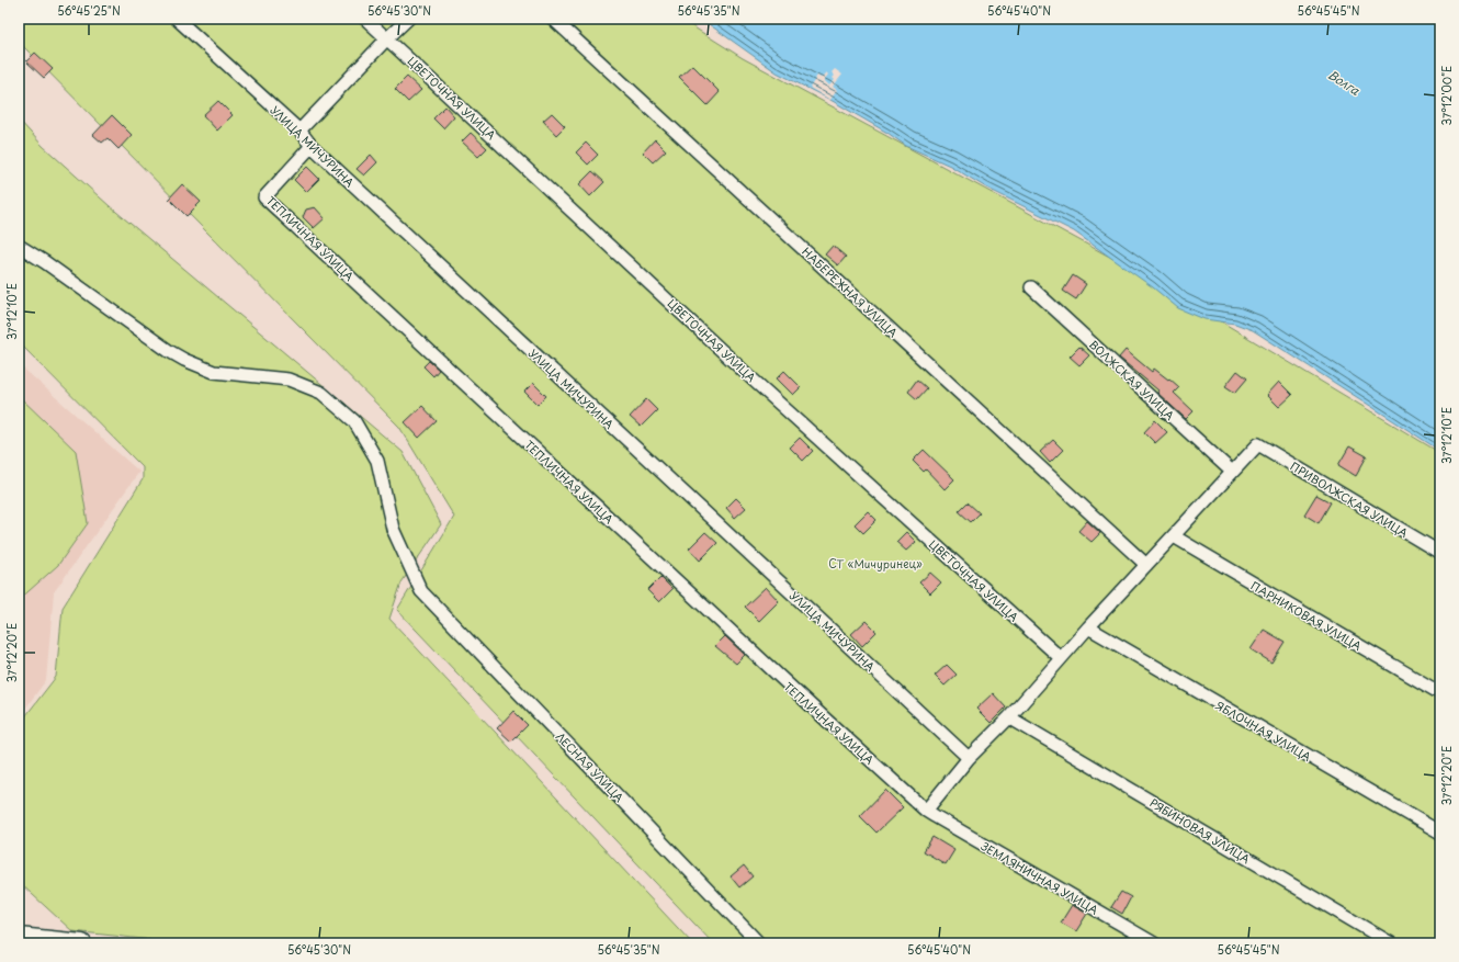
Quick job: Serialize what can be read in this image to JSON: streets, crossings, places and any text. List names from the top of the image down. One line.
{"streets":{"street":["ЦВЕТОЧНАЯ УЛИЦА","УЛИЦА МИЧУРИНА","ТЕПЛИЧНАЯ УЛИЦА","НАБЕРЕЖНАЯ УЛИЦА","ВОЛЖСКАЯ УЛИЦА","ПРИВОЛЖСКАЯ УЛИЦА","ПАРНИКОВАЯ УЛИЦА","ЯБЛОЧНАЯ УЛИЦА","ЛЕСНАЯ УЛИЦА","РЯБИНОВАЯ УЛИЦА","ЗЕМЛЯНИЧНАЯ УЛИЦА"]},"crossings":[["УЛИЦА МИЧУРИНА","ТЕПЛИЧНАЯ УЛИЦА"],["ТЕПЛИЧНАЯ УЛИЦА","ЗЕМЛЯНИЧНАЯ УЛИЦА"],["ВОЛЖСКАЯ УЛИЦА","ПРИВОЛЖСКАЯ УЛИЦА"]],"water":["Волга"],"parks":["СТ «Мичуринец»"],"coordinates":["56°45'25\"N","56°45'30\"N","56°45'35\"N","56°45'40\"N","56°45'45\"N","37°12'00\"E","37°12'10\"E","37°12'20\"E"]}
